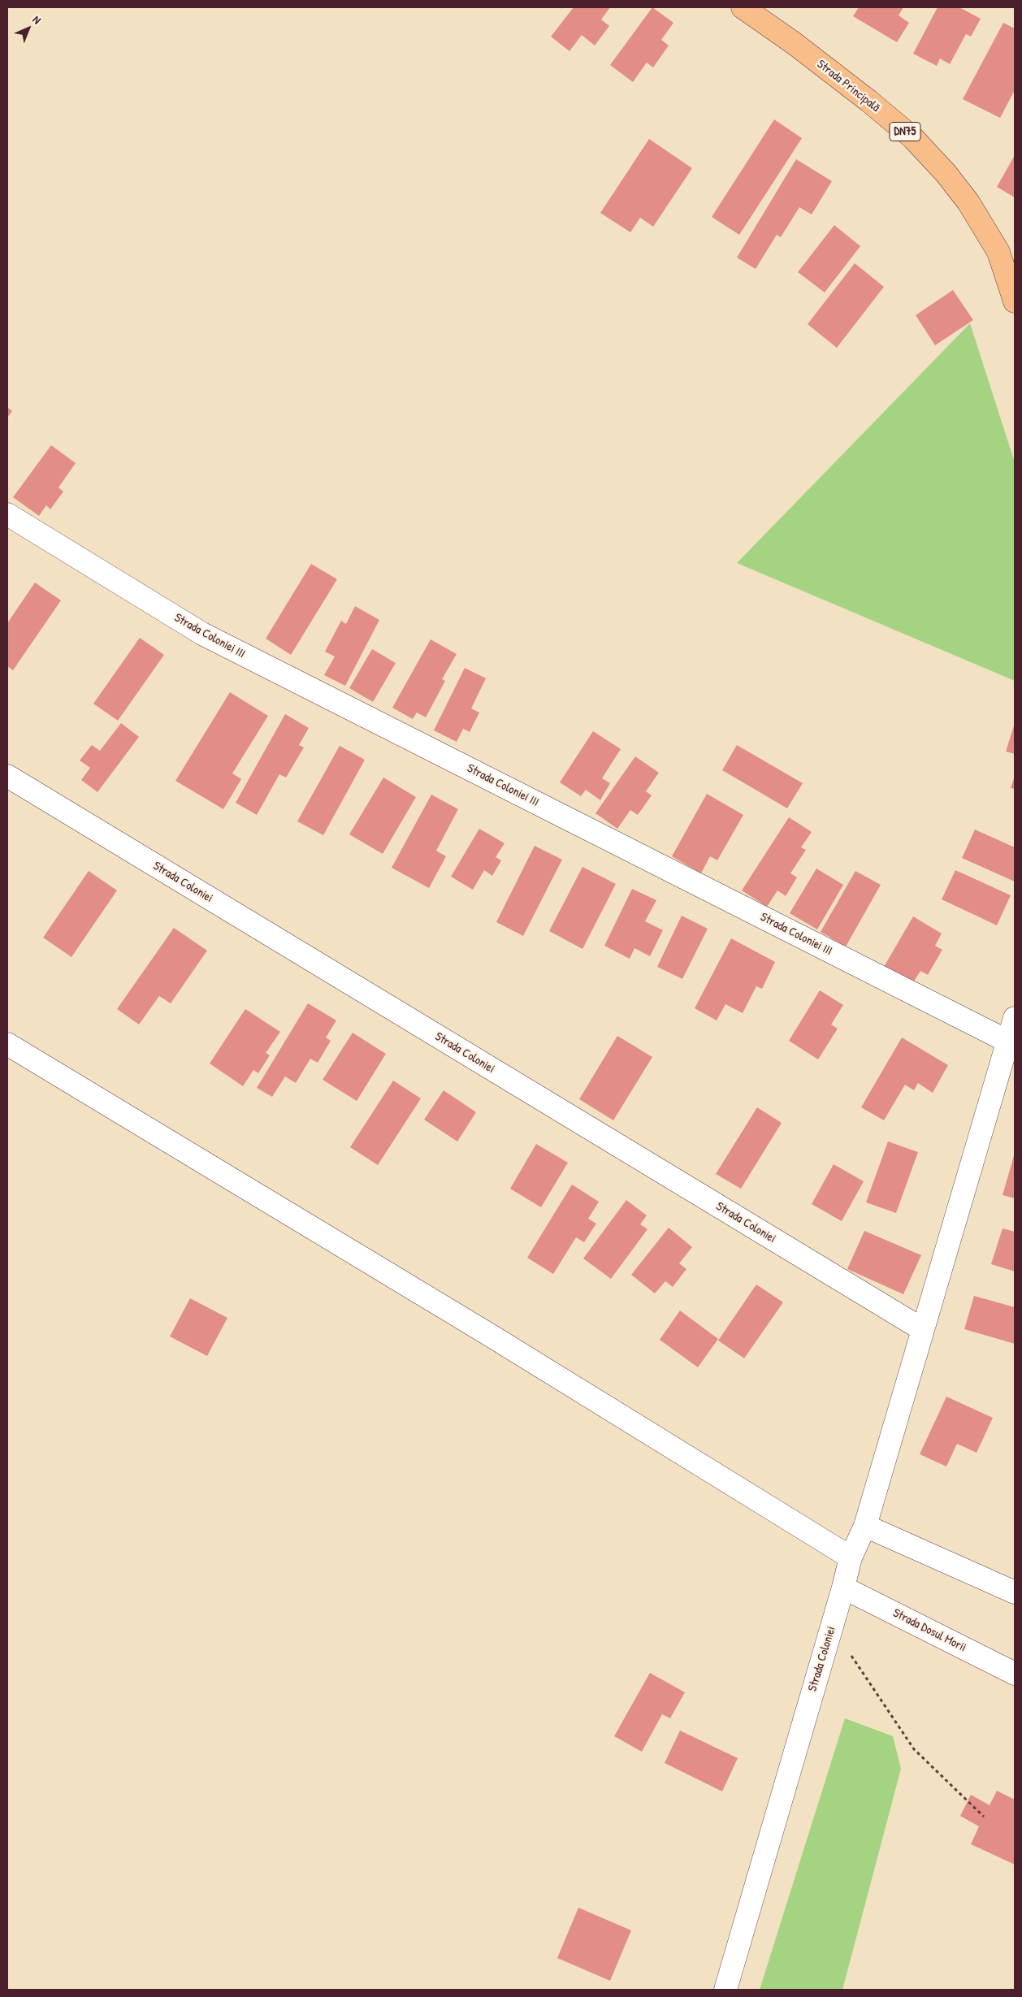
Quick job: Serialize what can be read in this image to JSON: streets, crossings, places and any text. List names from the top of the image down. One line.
{"streets":{"main road":["Strada Principală","DN75"],"street":["Strada Coloniei III","Strada Coloniei","Strada Dosul Morii"]},"crossings":[["Strada Coloniei III","Strada Coloniei"],["Strada Coloniei","Strada Dosul Morii"]],"north":"top right"}
